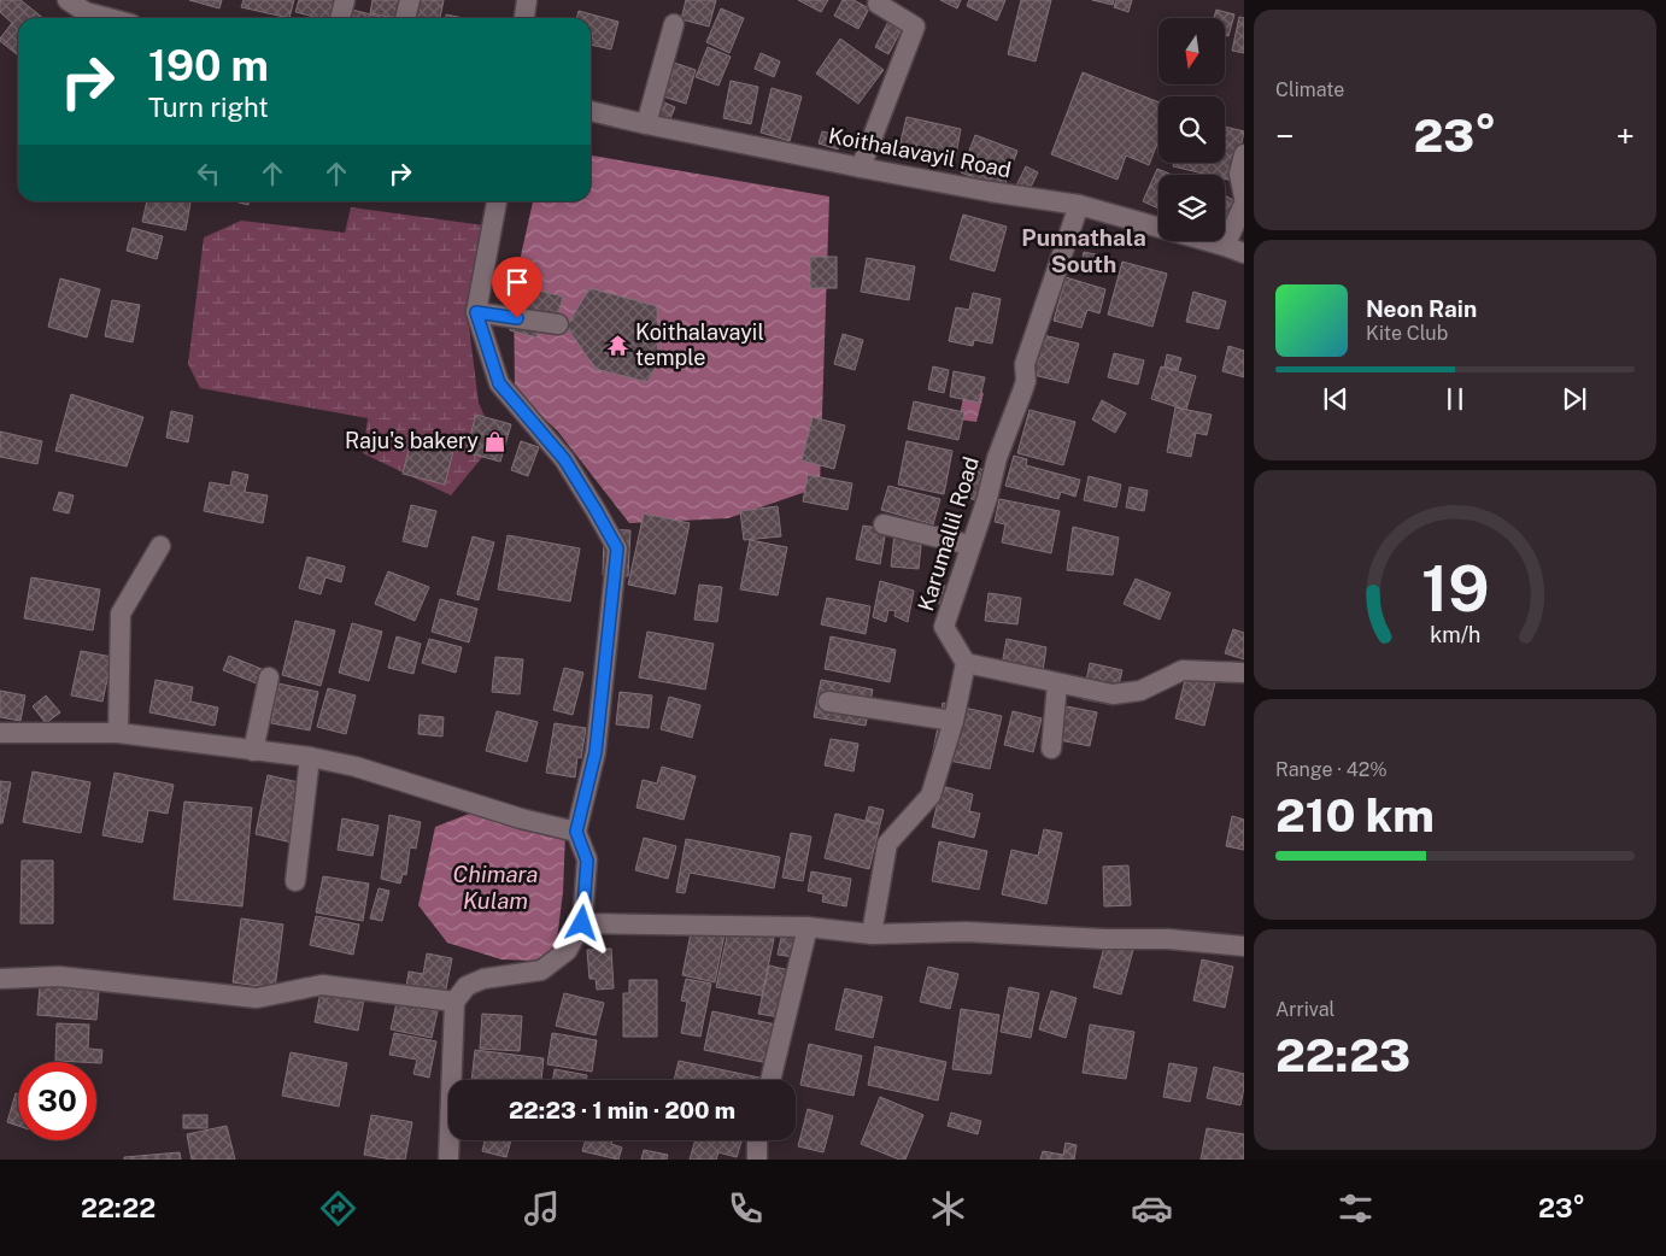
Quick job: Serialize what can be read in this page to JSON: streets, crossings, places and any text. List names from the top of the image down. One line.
{"streets":{"street":["Koithalavayil Road","Karumallil Road"]},"crossings":[["Koithalavayil Road","Karumallil Road"]],"districts":["Punnathala South"],"water":["Chimara Kulam"],"places":{"temple":["Koithalavayil temple"],"shop":["Raju's bakery"]},"north":"bottom","page":{"tile":["Climate",["Range · 42%","210 km"],["Arrival","22:23"]],"turn":["190 m","Turn right"],"heat":["−","23°","+"],"song":["Neon Rain","Kite Club"],"limit":"30","trip":"22:23 · 1 min · 200 m","tabs":["22:22","23°"],"gauge":["19","km/h"]}}
